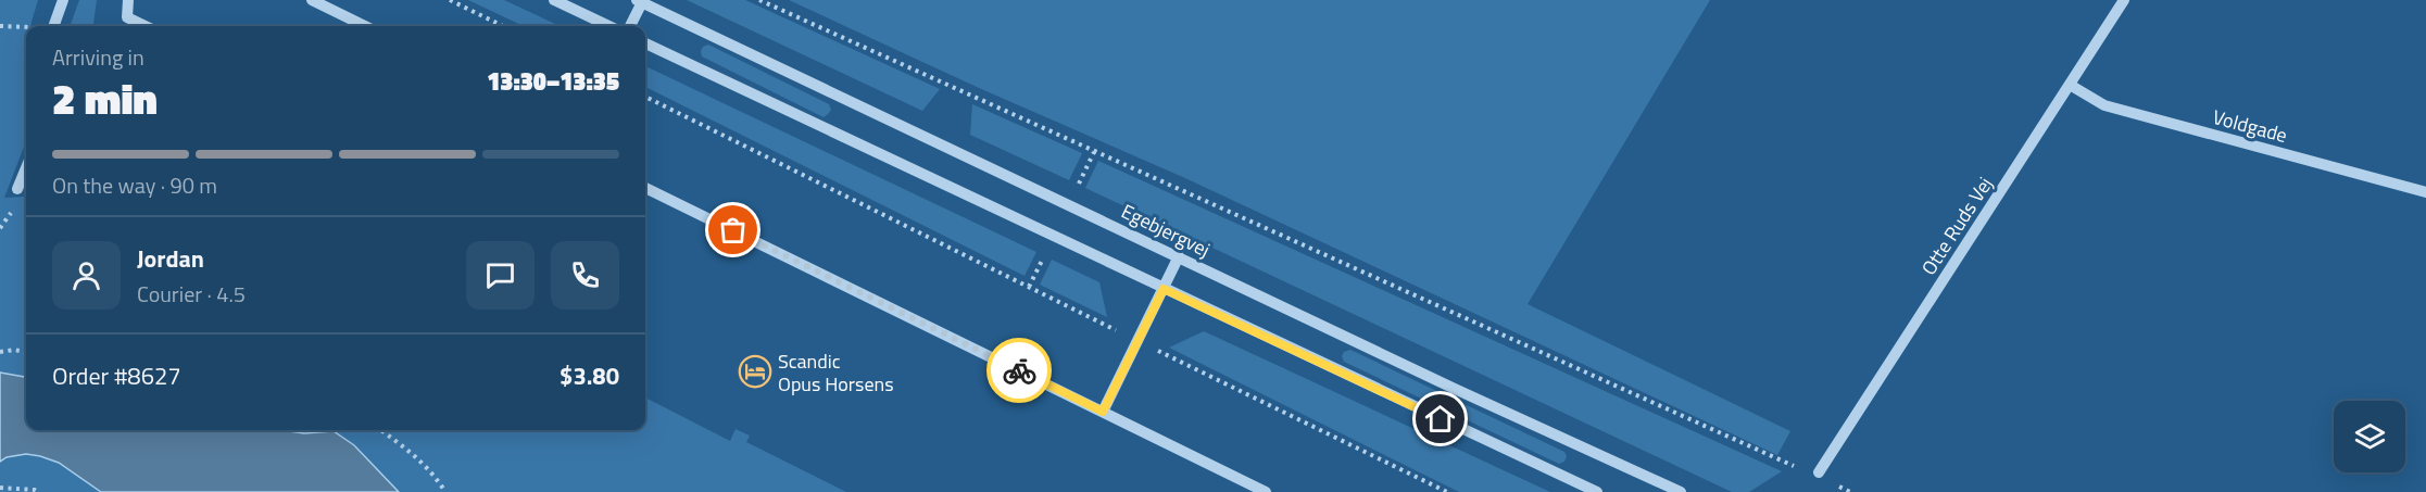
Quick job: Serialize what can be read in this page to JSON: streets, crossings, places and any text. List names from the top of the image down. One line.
{"streets":{"street":["Voldgade","Otte Ruds Vej","Egebjergvej"]},"crossings":[["Voldgade","Otte Ruds Vej"]],"places":{"hotel":["Scandic Opus Horsens"]},"page":{"heading":["2 min","Arriving in","13:30–13:35"],"panel":["Jordan","Courier · 4.5","Order #8627","$3.80"],"bar":"On the way · 90 m"}}
